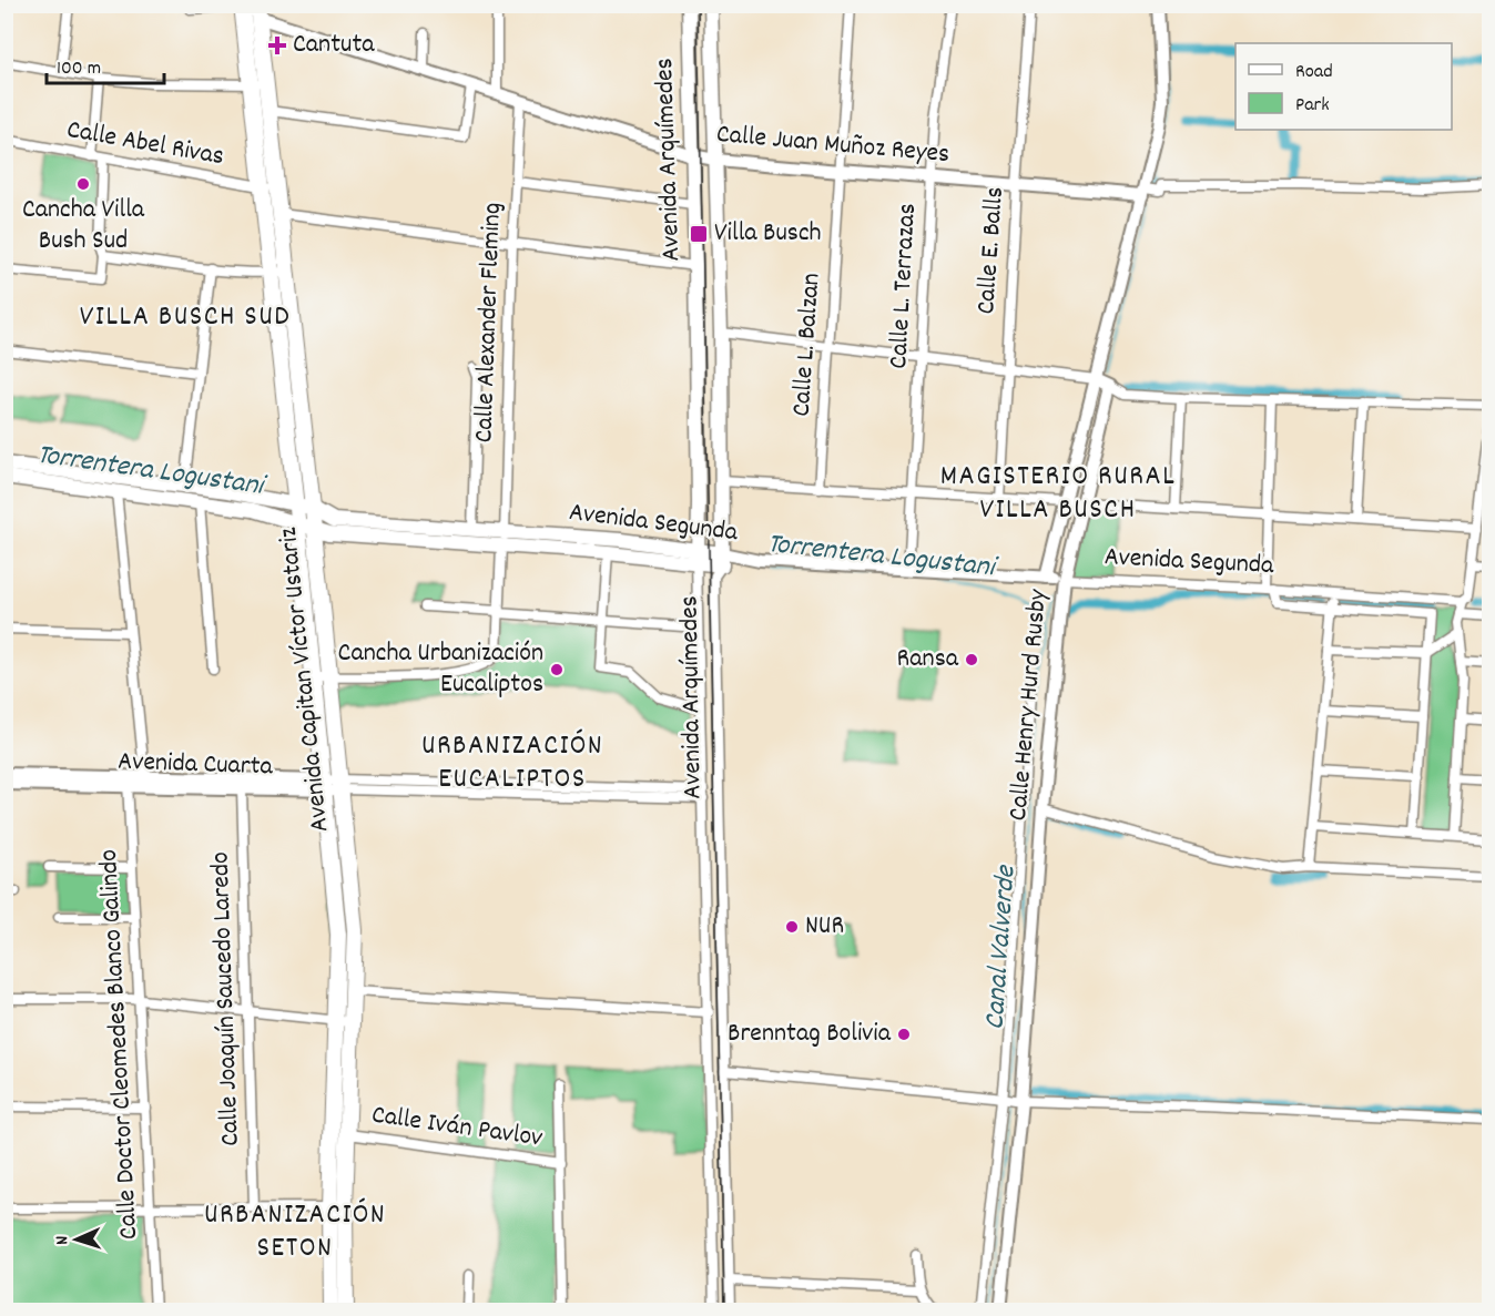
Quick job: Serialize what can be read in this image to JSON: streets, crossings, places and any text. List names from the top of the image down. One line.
{"streets":{"main road":["Avenida Arquímedes","Avenida Segunda","Avenida Capitan Víctor Ustariz"],"street":["Calle Abel Rivas","Calle Juan Muñoz Reyes","Calle E. Balls","Calle L. Terrazas","Calle Alexander Fleming","Calle L. Balzan","Calle Henry Hurd Rusby","Avenida Cuarta","Calle Joaquín Saucedo Laredo","Calle Doctor Cleomedes Blanco Galindo","Calle Iván Pavlov"]},"crossings":[["Calle Abel Rivas","Avenida Capitan Víctor Ustariz"],["Calle Juan Muñoz Reyes","Avenida Arquímedes"],["Calle Juan Muñoz Reyes","Calle E. Balls"],["Calle Juan Muñoz Reyes","Calle L. Terrazas"],["Calle Juan Muñoz Reyes","Calle Alexander Fleming"],["Calle Juan Muñoz Reyes","Calle L. Balzan"],["Calle Juan Muñoz Reyes","Avenida Capitan Víctor Ustariz"],["Calle Juan Muñoz Reyes","Calle Henry Hurd Rusby"],["Avenida Arquímedes","Avenida Segunda"],["Avenida Arquímedes","Avenida Cuarta"],["Calle L. Terrazas","Avenida Segunda"],["Calle Alexander Fleming","Avenida Segunda"],["Calle Alexander Fleming","Avenida Capitan Víctor Ustariz"],["Avenida Segunda","Avenida Capitan Víctor Ustariz"],["Avenida Segunda","Calle Henry Hurd Rusby"],["Avenida Capitan Víctor Ustariz","Avenida Cuarta"],["Avenida Capitan Víctor Ustariz","Calle Iván Pavlov"],["Avenida Cuarta","Calle Joaquín Saucedo Laredo"],["Avenida Cuarta","Calle Doctor Cleomedes Blanco Galindo"]],"districts":["VILLA BUSCH SUD","MAGISTERIO RURAL VILLA BUSCH","URBANIZACIÓN EUCALIPTOS","URBANIZACIÓN SETON"],"water":["Torrentera Logustani","Canal Valverde"],"places":{"health":["Cantuta"],"other":["Cancha Villa Bush Sud","Ransa","Cancha Urbanización Eucaliptos","NUR","Brenntag Bolivia"],"transit":["Villa Busch"]},"legend":["Road","Park"],"scale_bar":"100 m","north":"left"}
